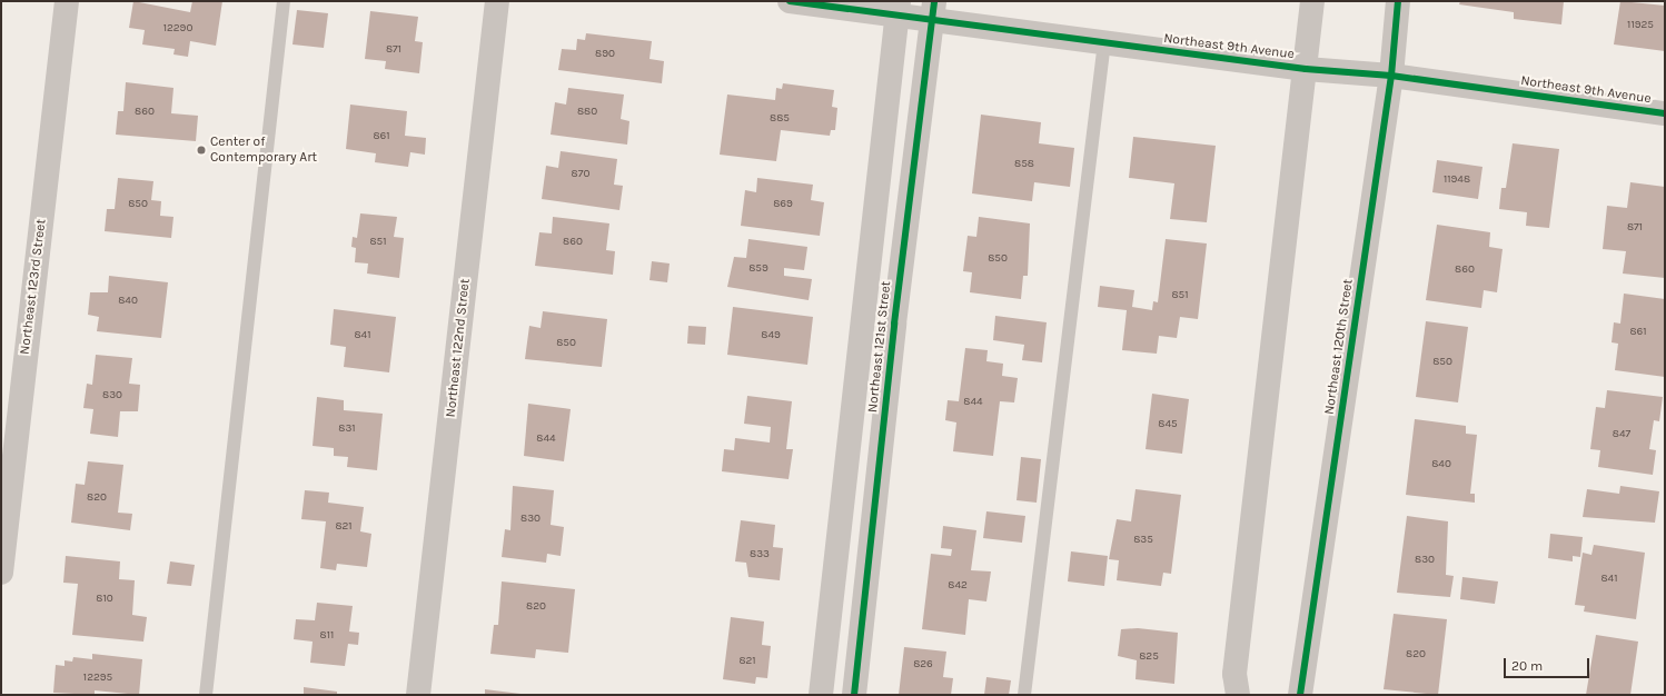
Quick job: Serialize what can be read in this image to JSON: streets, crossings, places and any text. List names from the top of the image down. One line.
{"streets":{"street":["Northeast 9th Avenue","Northeast 123rd Street","Northeast 121st Street","Northeast 120th Street","Northeast 122nd Street"]},"crossings":[["Northeast 9th Avenue","Northeast 121st Street"],["Northeast 9th Avenue","Northeast 120th Street"]],"places":["Center of Contemporary Art"],"house_numbers":["11925","12290","871","890","860","880","885","861","858","870","11948","850","869","871","851","860","850","859","860","851","840","861","841","849","850","850","830","844","845","831","847","844","840","820","830","821","835","833","830","841","842","810","820","811","820","825","821","826","12295"],"scale_bar":"20 m"}
